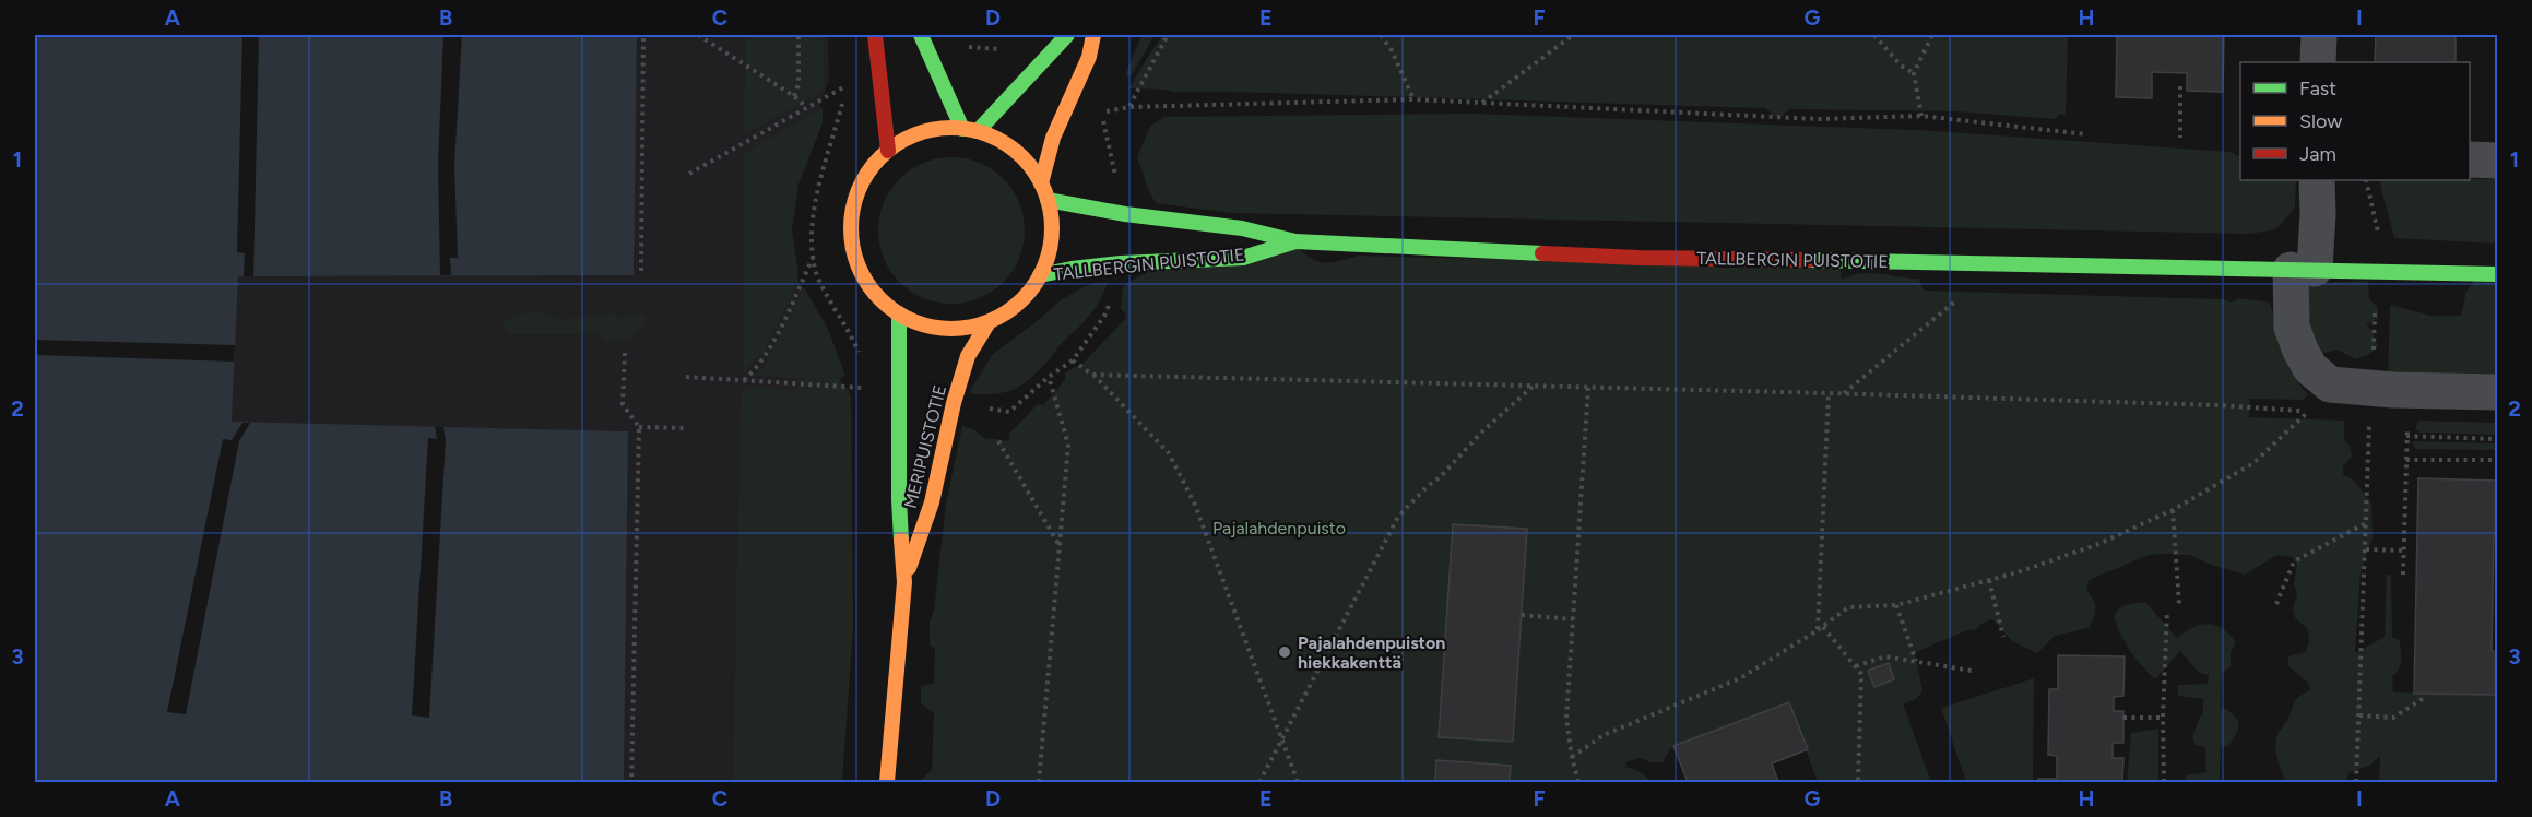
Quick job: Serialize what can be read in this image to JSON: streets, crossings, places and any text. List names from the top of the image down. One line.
{"streets":{"street":["TALLBERGIN PUISTOTIE","MERIPUISTOTIE"]},"crossings":[["TALLBERGIN PUISTOTIE","MERIPUISTOTIE"]],"parks":["Pajalahdenpuisto"],"places":["Pajalahdenpuiston hiekkakenttä"],"legend":["Fast","Slow","Jam"],"grid":{"columns":["A","B","C","D","E","F","G","H","I"],"rows":["1","2","3"]}}
